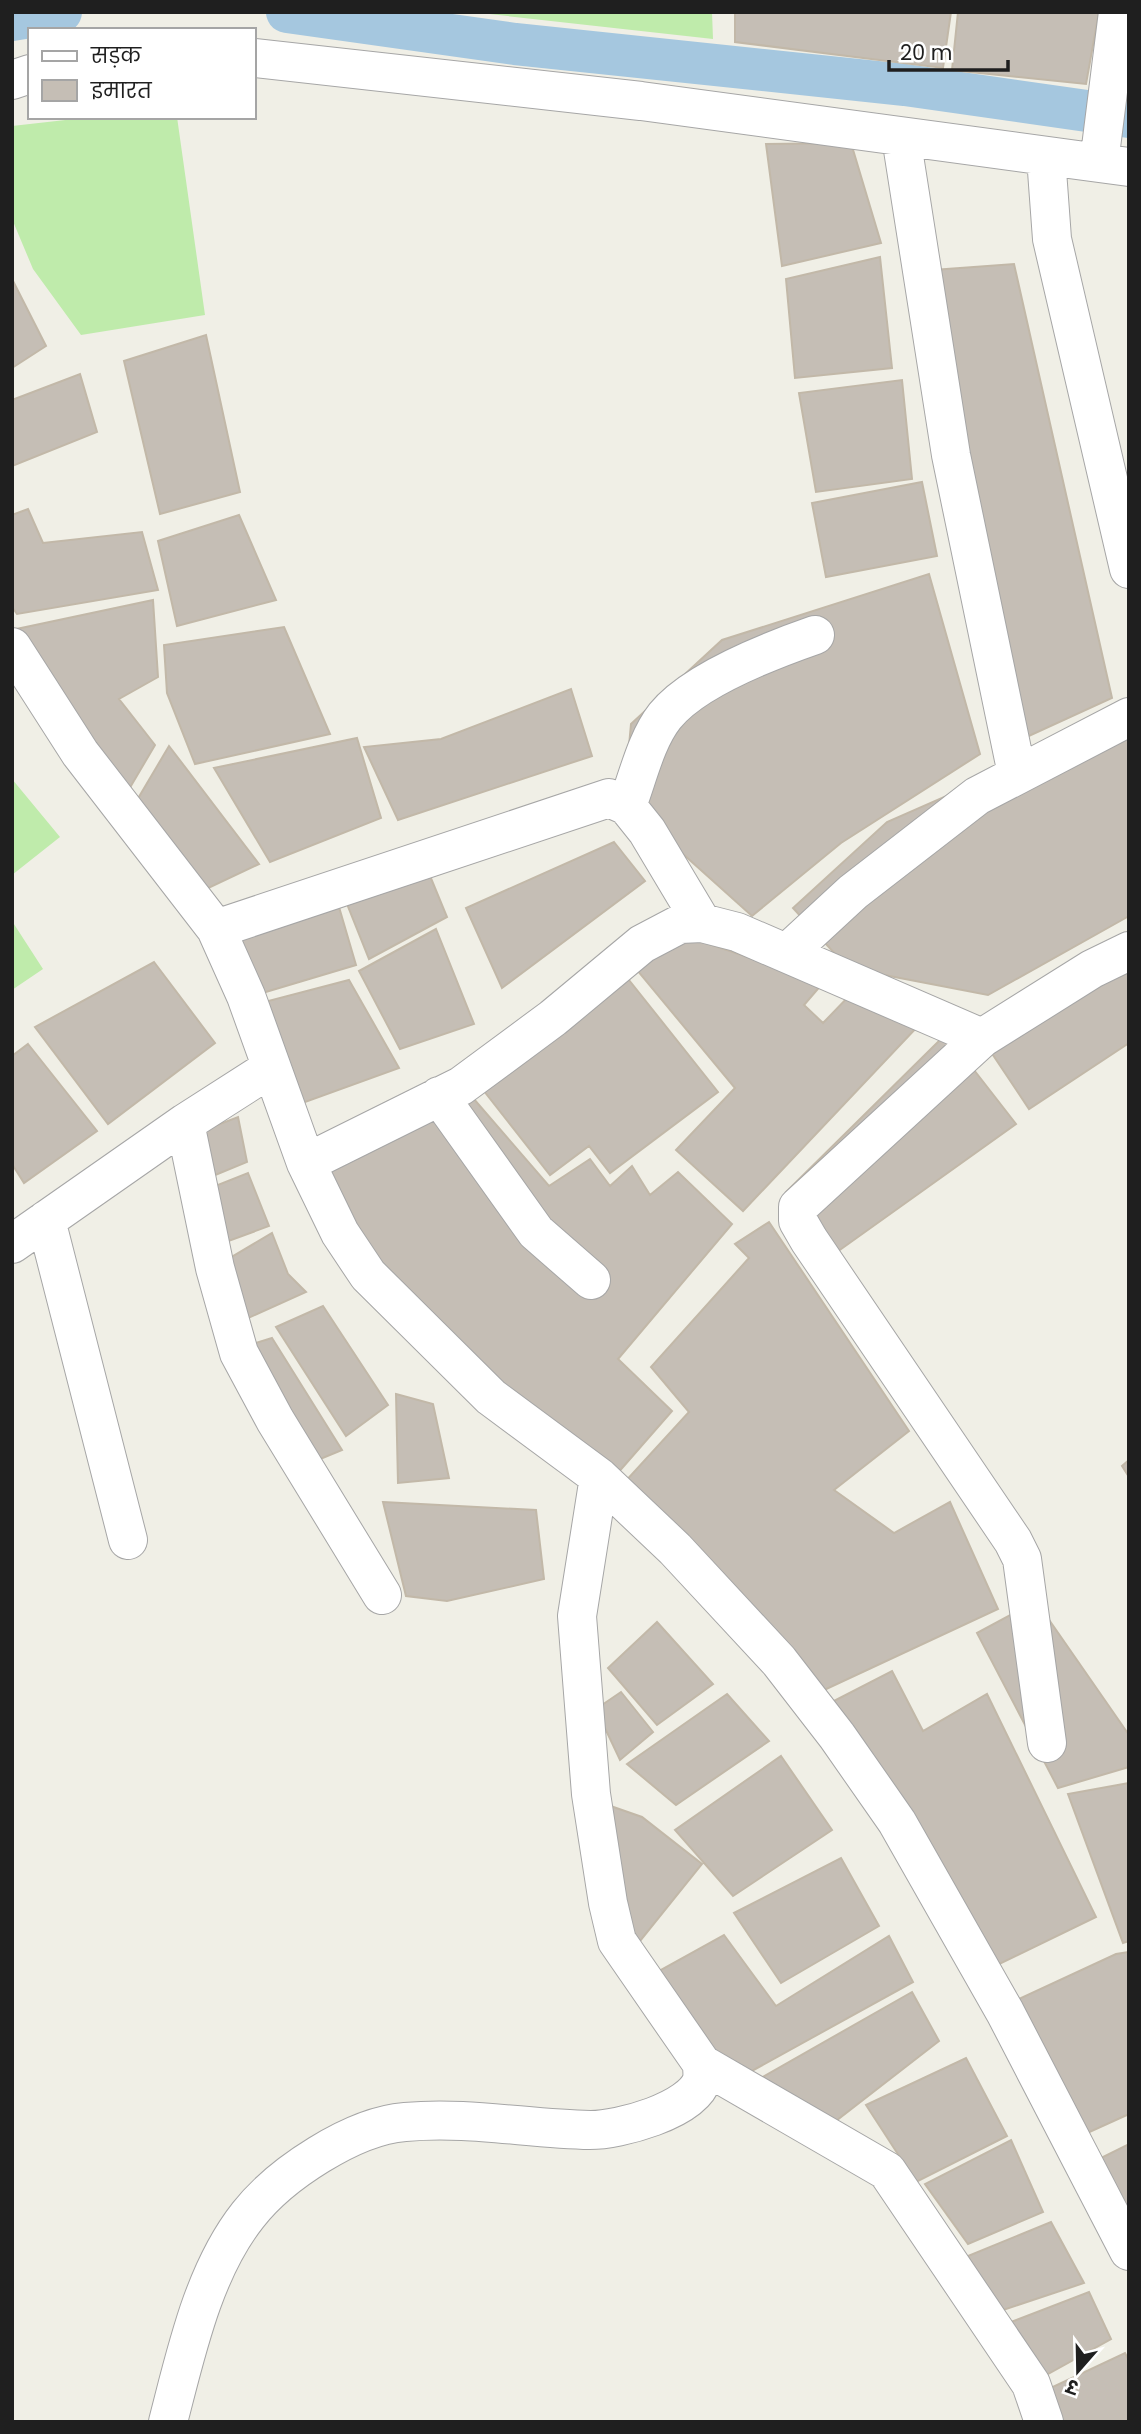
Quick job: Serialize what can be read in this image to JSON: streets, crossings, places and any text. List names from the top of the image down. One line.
{"legend":["सड़क","इमारत"],"scale_bar":"20 m","north":"bottom"}
